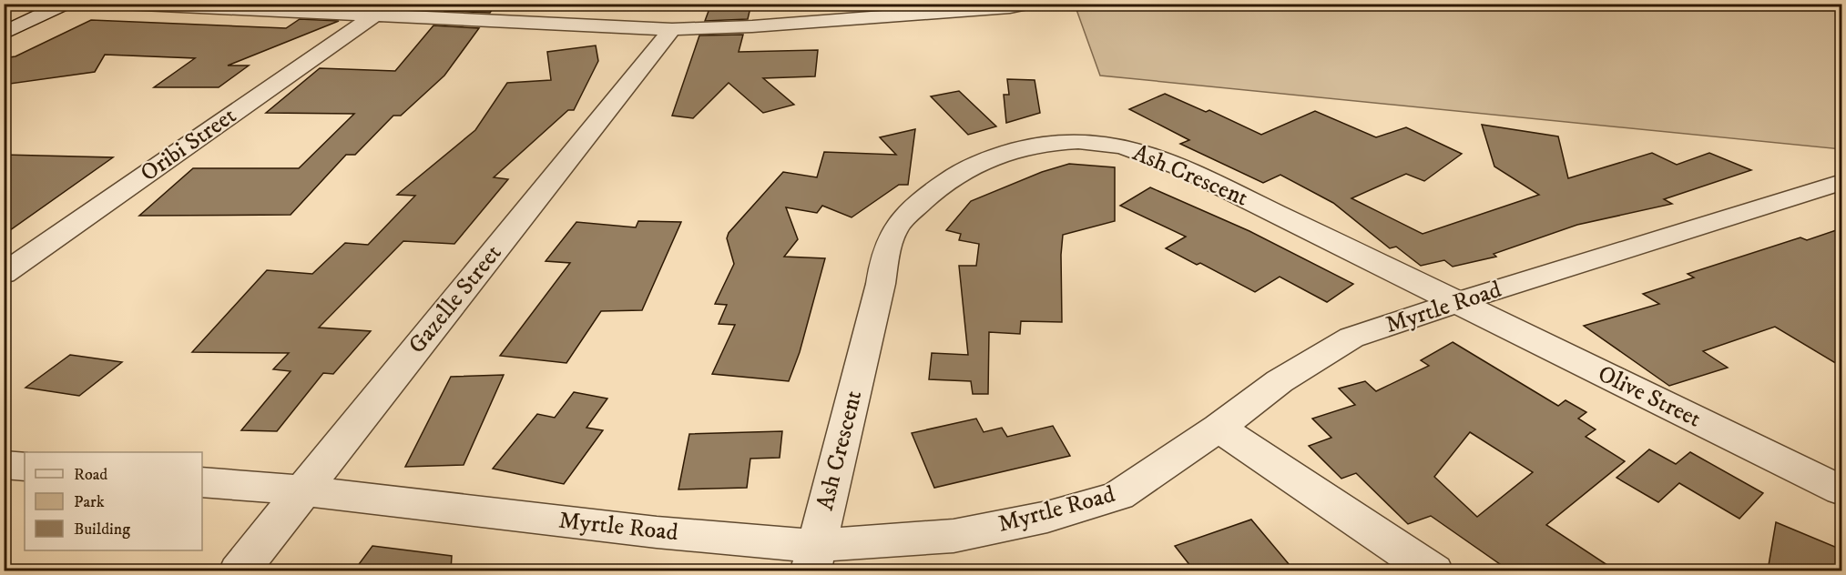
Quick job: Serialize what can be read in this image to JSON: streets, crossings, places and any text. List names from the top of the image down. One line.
{"streets":{"street":["Oribi Street","Ash Crescent","Gazelle Street","Myrtle Road","Olive Street"]},"crossings":[["Ash Crescent","Myrtle Road"],["Ash Crescent","Olive Street"],["Gazelle Street","Myrtle Road"],["Myrtle Road","Olive Street"]],"legend":["Road","Park","Building"]}
